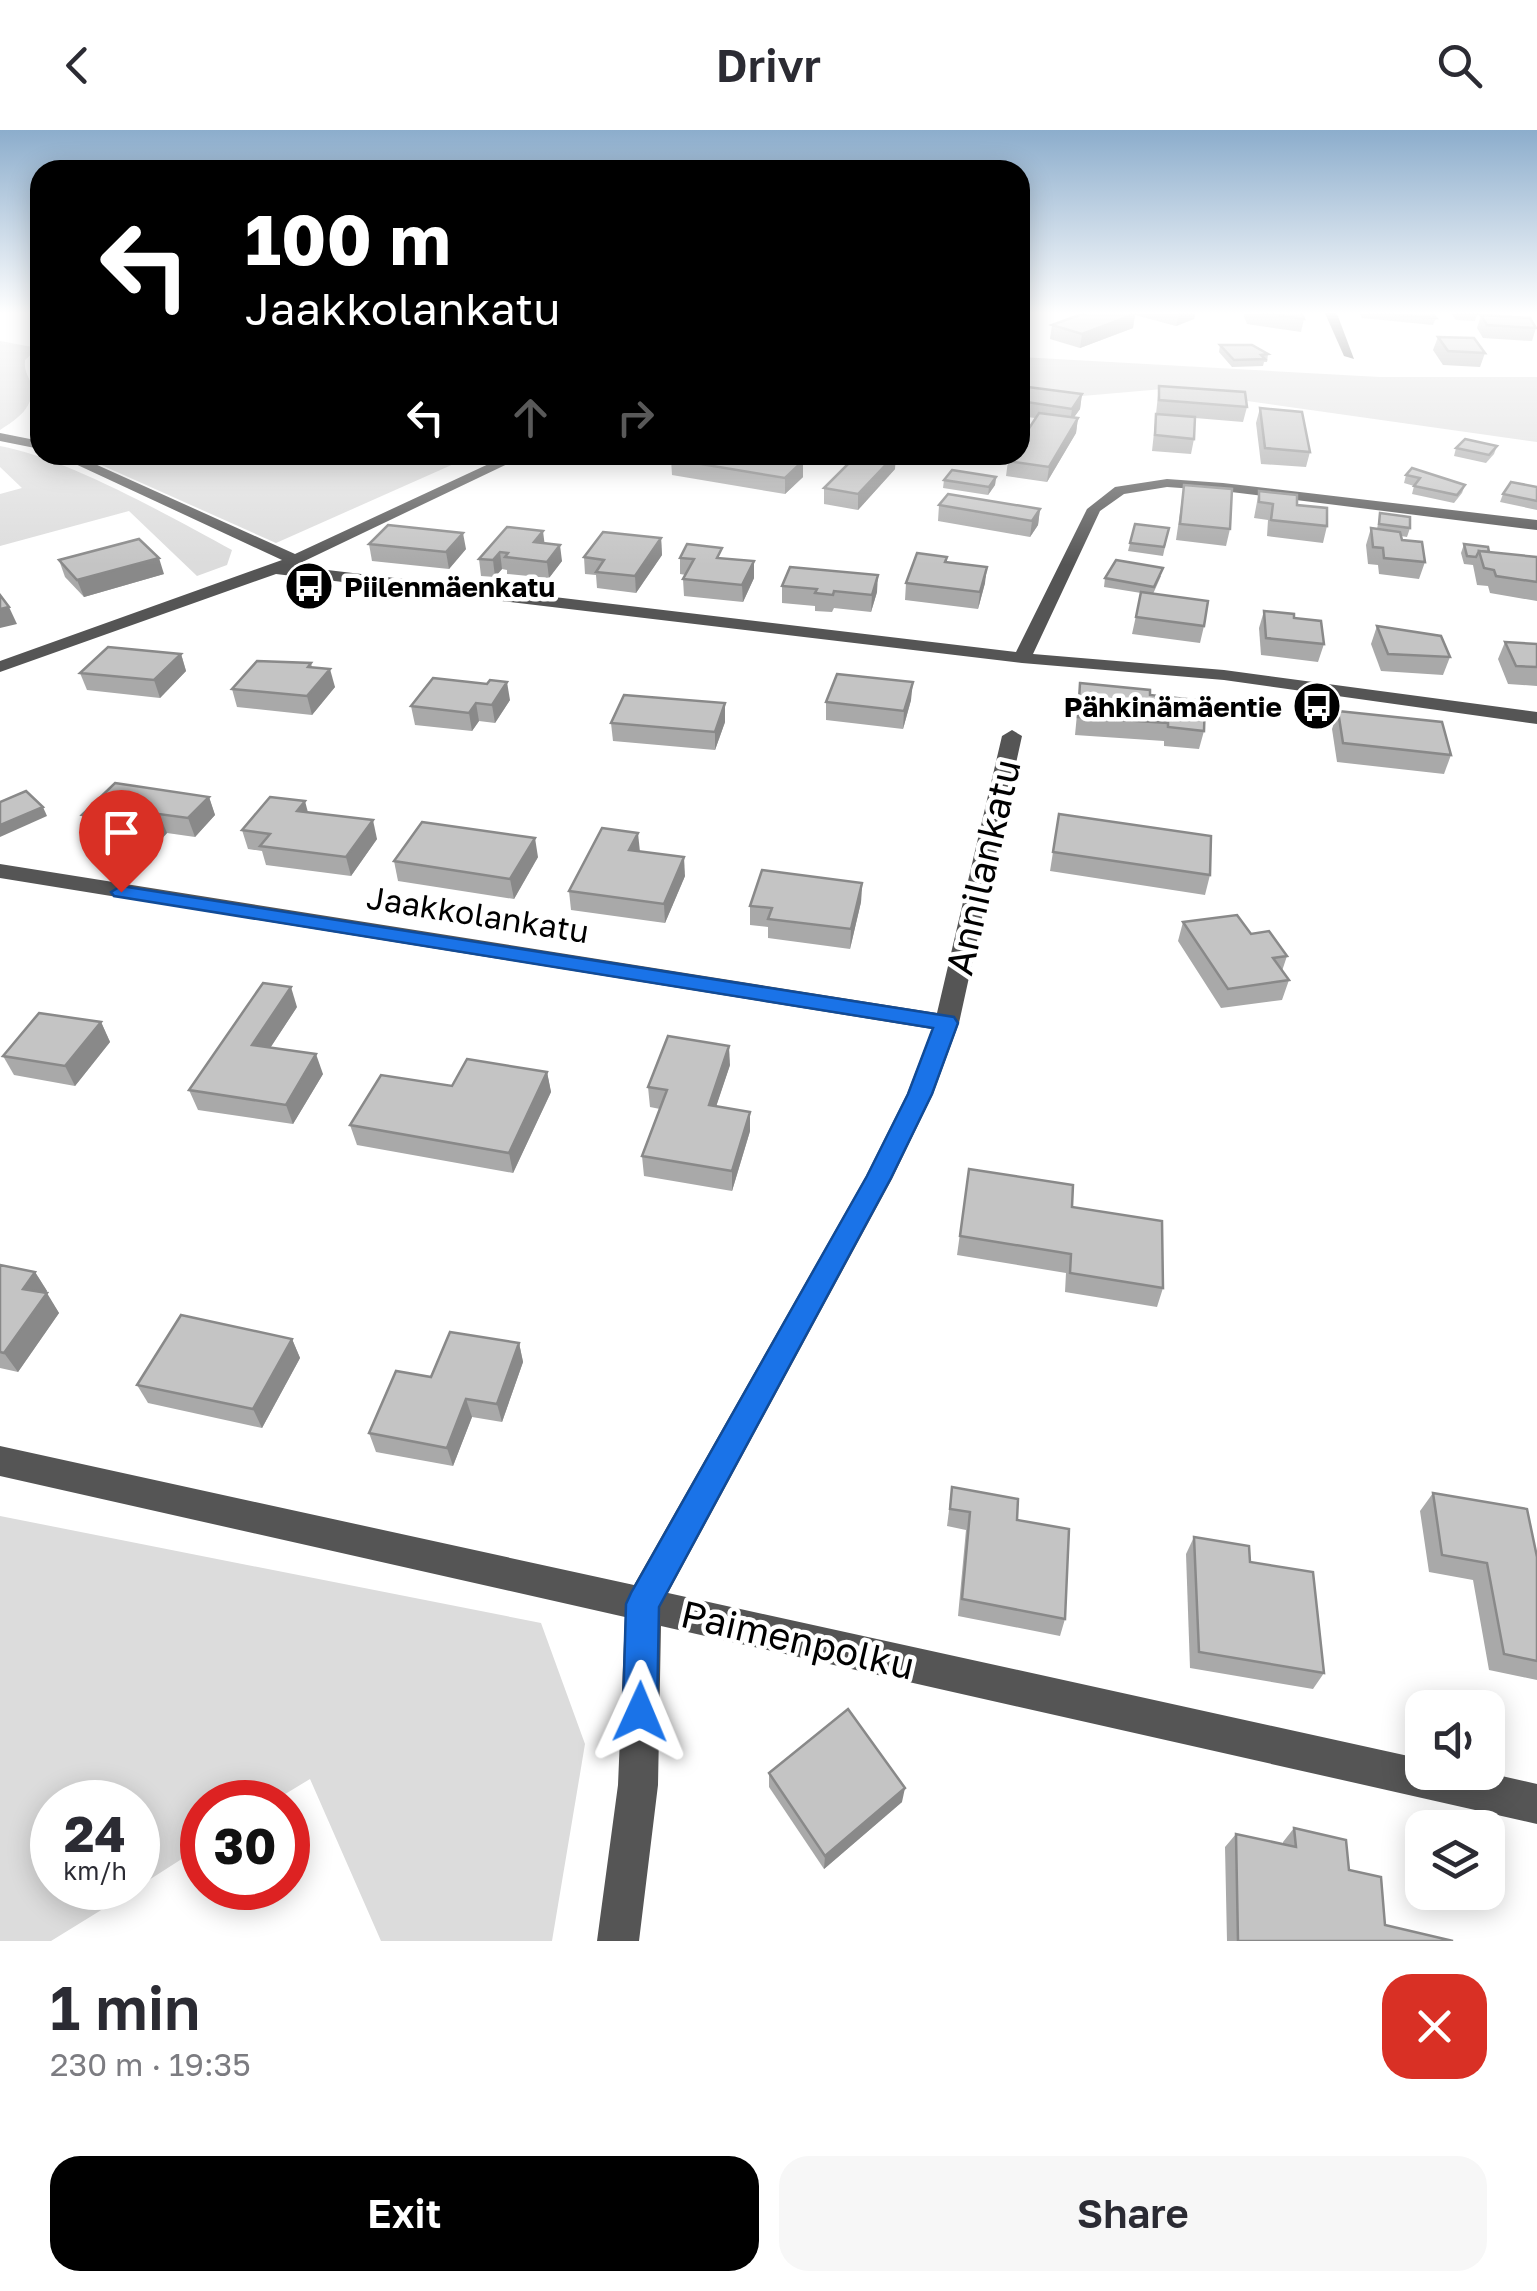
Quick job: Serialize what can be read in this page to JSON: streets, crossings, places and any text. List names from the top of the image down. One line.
{"streets":{"street":["Annilankatu","Jaakkolankatu","Paimenpolku"]},"crossings":[["Annilankatu","Jaakkolankatu"],["Annilankatu","Paimenpolku"]],"places":{"bus stop":["Piilenmäenkatu","Pähkinämäentie"]},"page":{"header":"Drivr","turn":["100 m","Jaakkolankatu"],"speed":"24 km/h","limit":"30","heading":["1 min","230 m · 19:35"],"buttons":["Exit","Share"]}}
